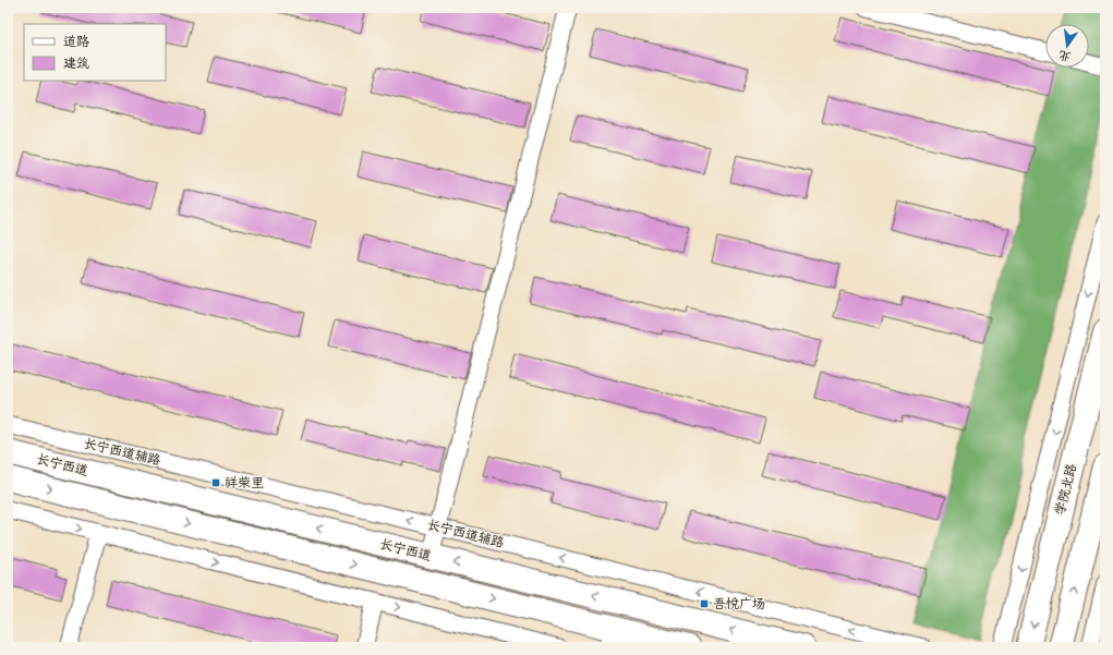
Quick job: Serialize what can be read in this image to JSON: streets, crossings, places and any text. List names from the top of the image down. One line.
{"streets":{"main road":["长宁西道","学院北路"],"street":["长宁西道辅路"]},"places":{"transit":["祥荣里","吾悦广场"]},"legend":["道路","建筑"],"north":"bottom"}
